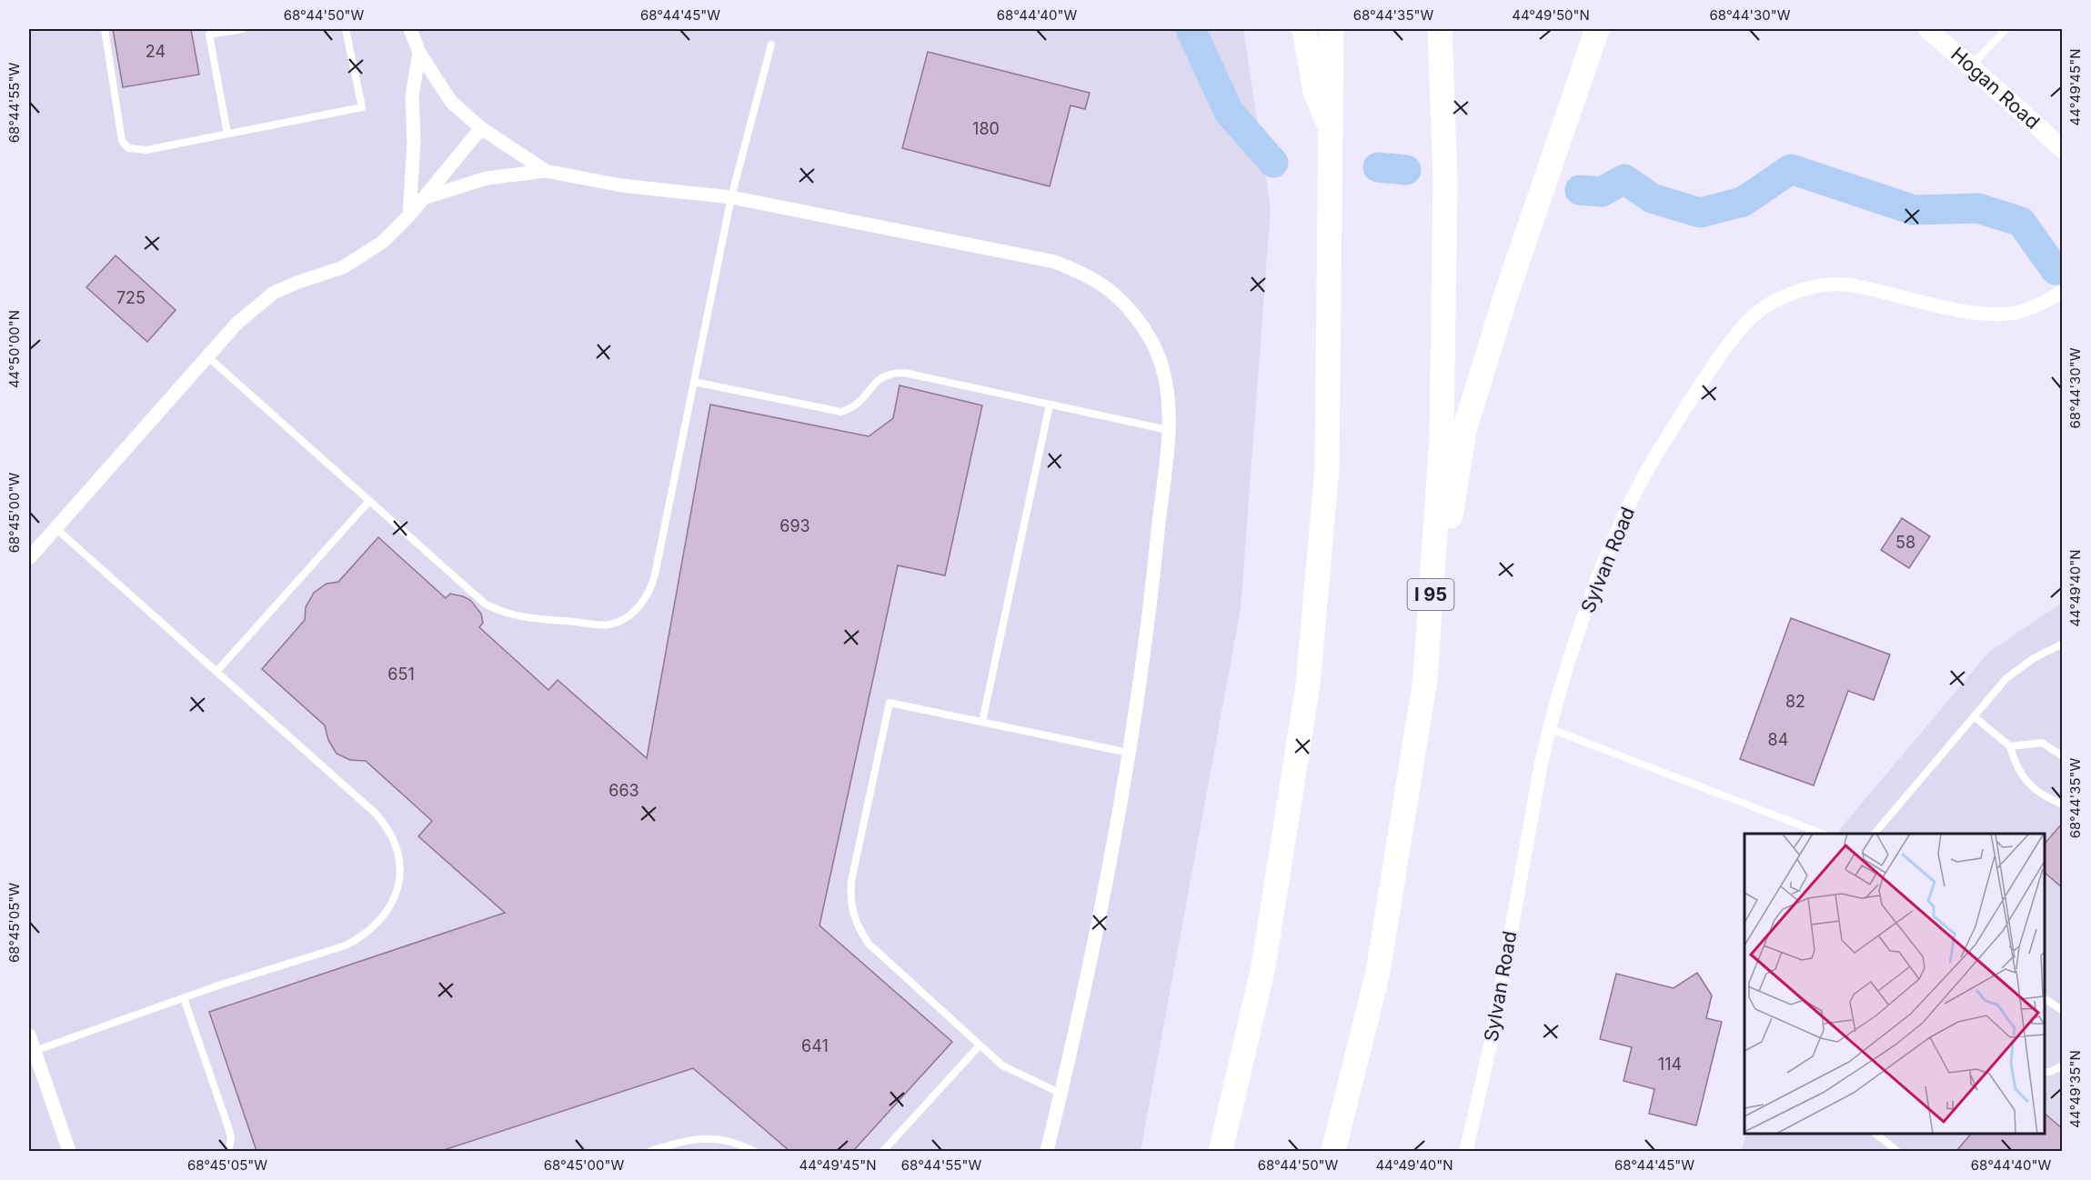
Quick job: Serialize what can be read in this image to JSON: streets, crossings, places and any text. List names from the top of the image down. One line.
{"streets":{"highway":["I 95"],"main road":["Hogan Road"],"street":["Sylvan Road"]},"house_numbers":["24","180","725","693","58","651","82","84","663","641","114"],"coordinates":["68°44'50\"W","68°44'45\"W","68°44'40\"W","68°44'35\"W","44°49'50\"N","68°44'30\"W","44°49'45\"N","68°44'55\"W","44°50'00\"N","68°45'00\"W","44°49'40\"N","68°45'05\"W","44°49'35\"N"]}
